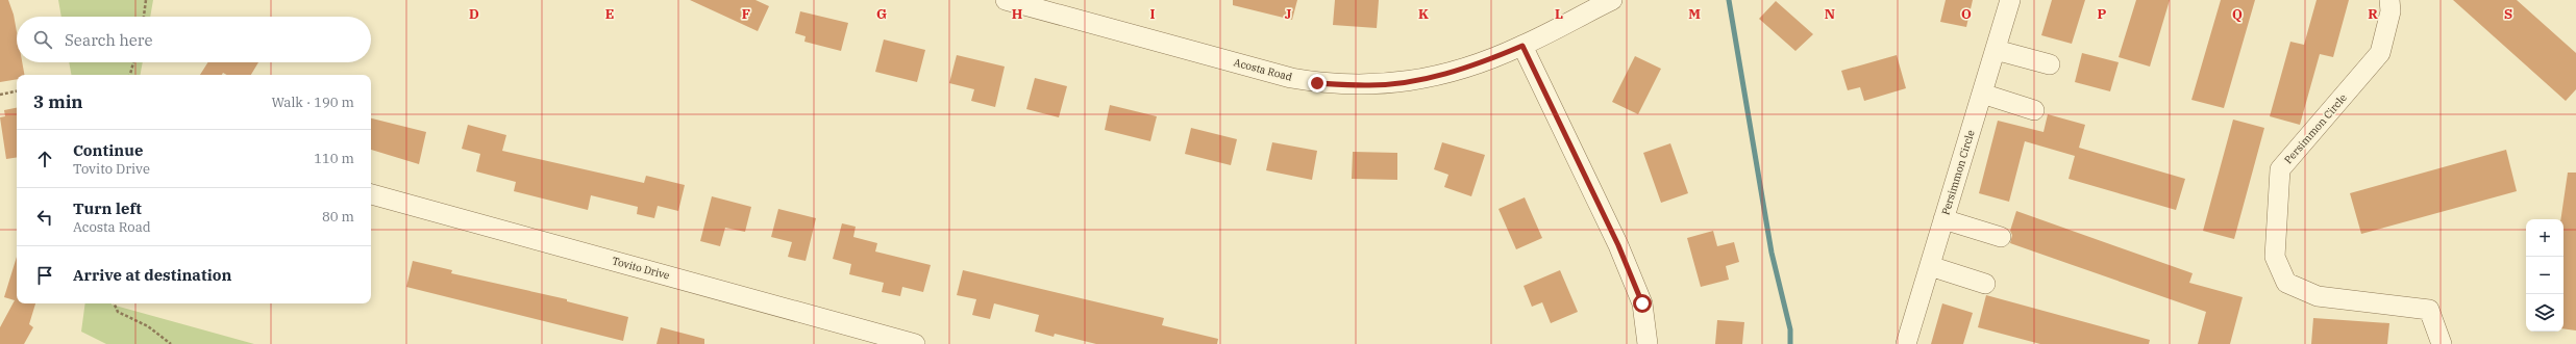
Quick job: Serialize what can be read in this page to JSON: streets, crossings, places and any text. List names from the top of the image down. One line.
{"streets":{"street":["Acosta Road","Persimmon Circle","Tovito Drive"]},"page":{"search":"Search here","heading":["3 min","Walk · 190 m"],"list":[["Continue","Tovito Drive","110 m"],["Turn left","Acosta Road","80 m"],"Arrive at destination"],"map_buttons":["+","−"]},"grid":{"columns":["D","E","F","G","H","I","J","K","L","M","N","O","P","Q","R","S"]}}
